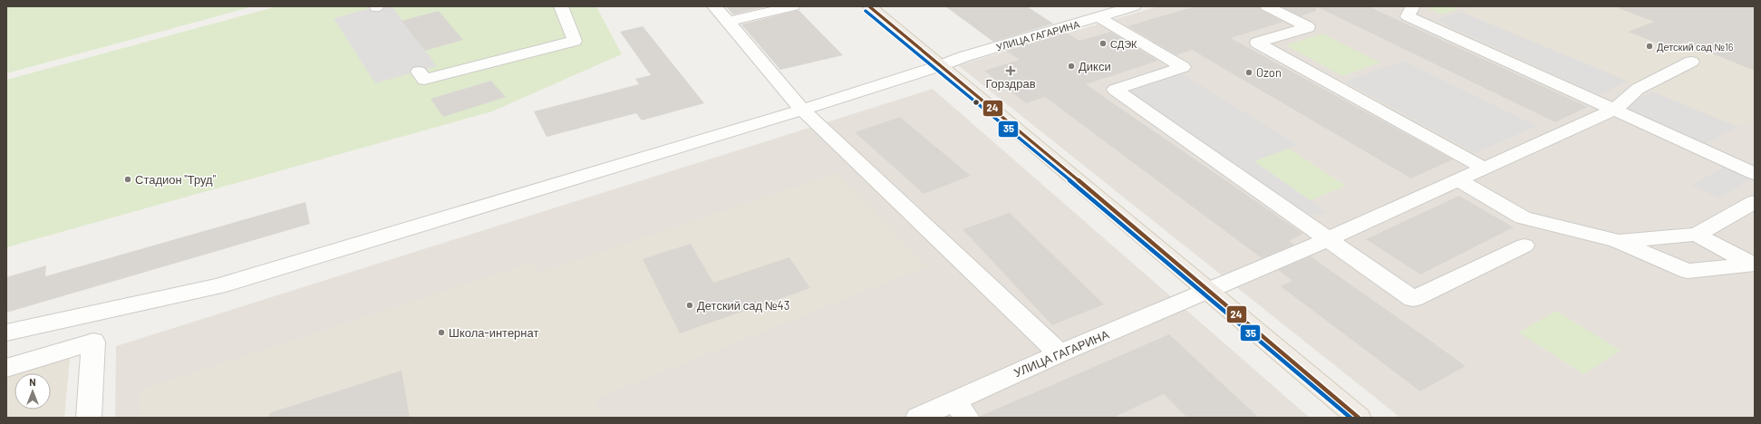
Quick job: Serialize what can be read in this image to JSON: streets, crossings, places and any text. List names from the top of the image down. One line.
{"streets":{"street":["УЛИЦА ГАГАРИНА"]},"places":{"other":["СДЭК","Детский сад №16","Дикси","Ozon","Стадион \"Труд\"","Детский сад №43","Школа-интернат"],"health":["Горздрав"]},"lines":["transit line 24","transit line 35"],"north":"top"}
